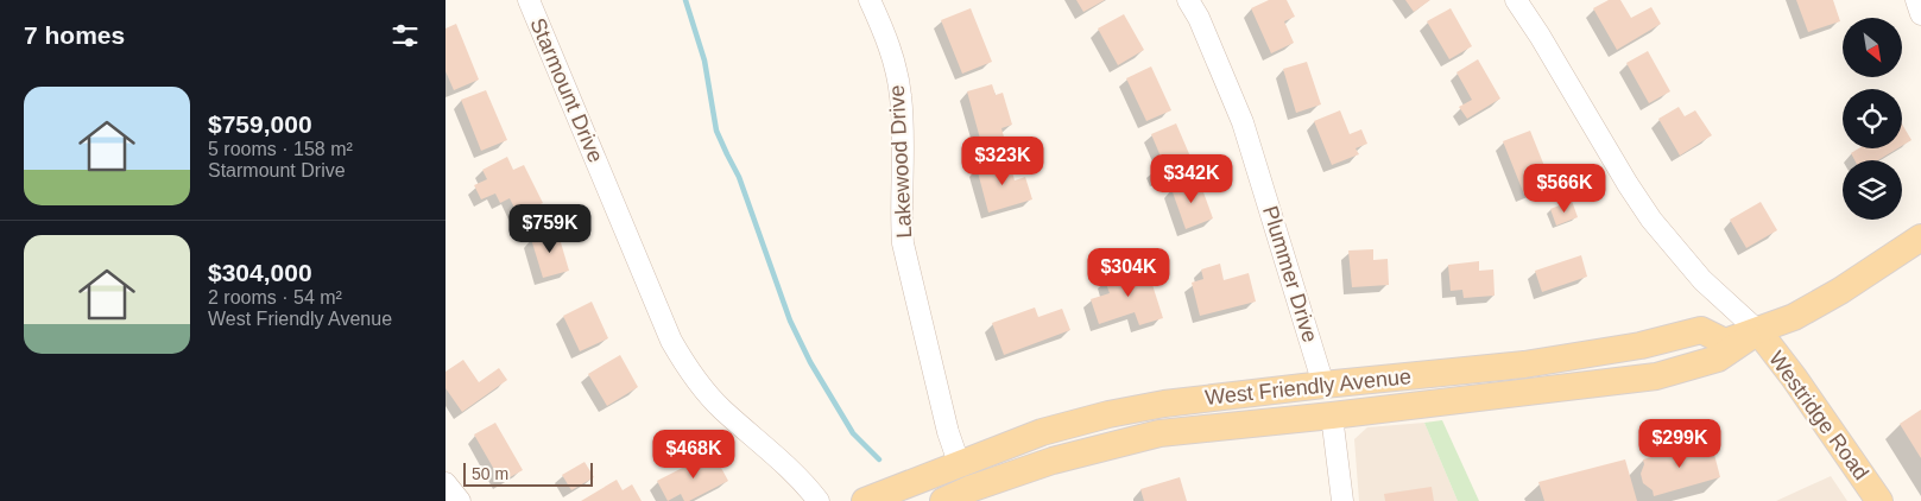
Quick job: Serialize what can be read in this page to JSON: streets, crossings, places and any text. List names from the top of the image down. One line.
{"streets":{"main road":["West Friendly Avenue","Westridge Road"],"street":["Starmount Drive","Lakewood Drive","Plummer Drive"]},"crossings":[["Lakewood Drive","West Friendly Avenue"],["Plummer Drive","West Friendly Avenue"],["West Friendly Avenue","Westridge Road"]],"scale_bar":"50 m","north":"bottom right","page":{"heading":"7 homes","list":[{"name":"$759,000","note":"5 rooms · 158 m² · Starmount Drive"},{"name":"$304,000","note":"2 rooms · 54 m² · West Friendly Avenue"}],"price":["$323K","$342K","$566K","$759K","$304K","$299K","$468K"],"scale":"50 m"}}
